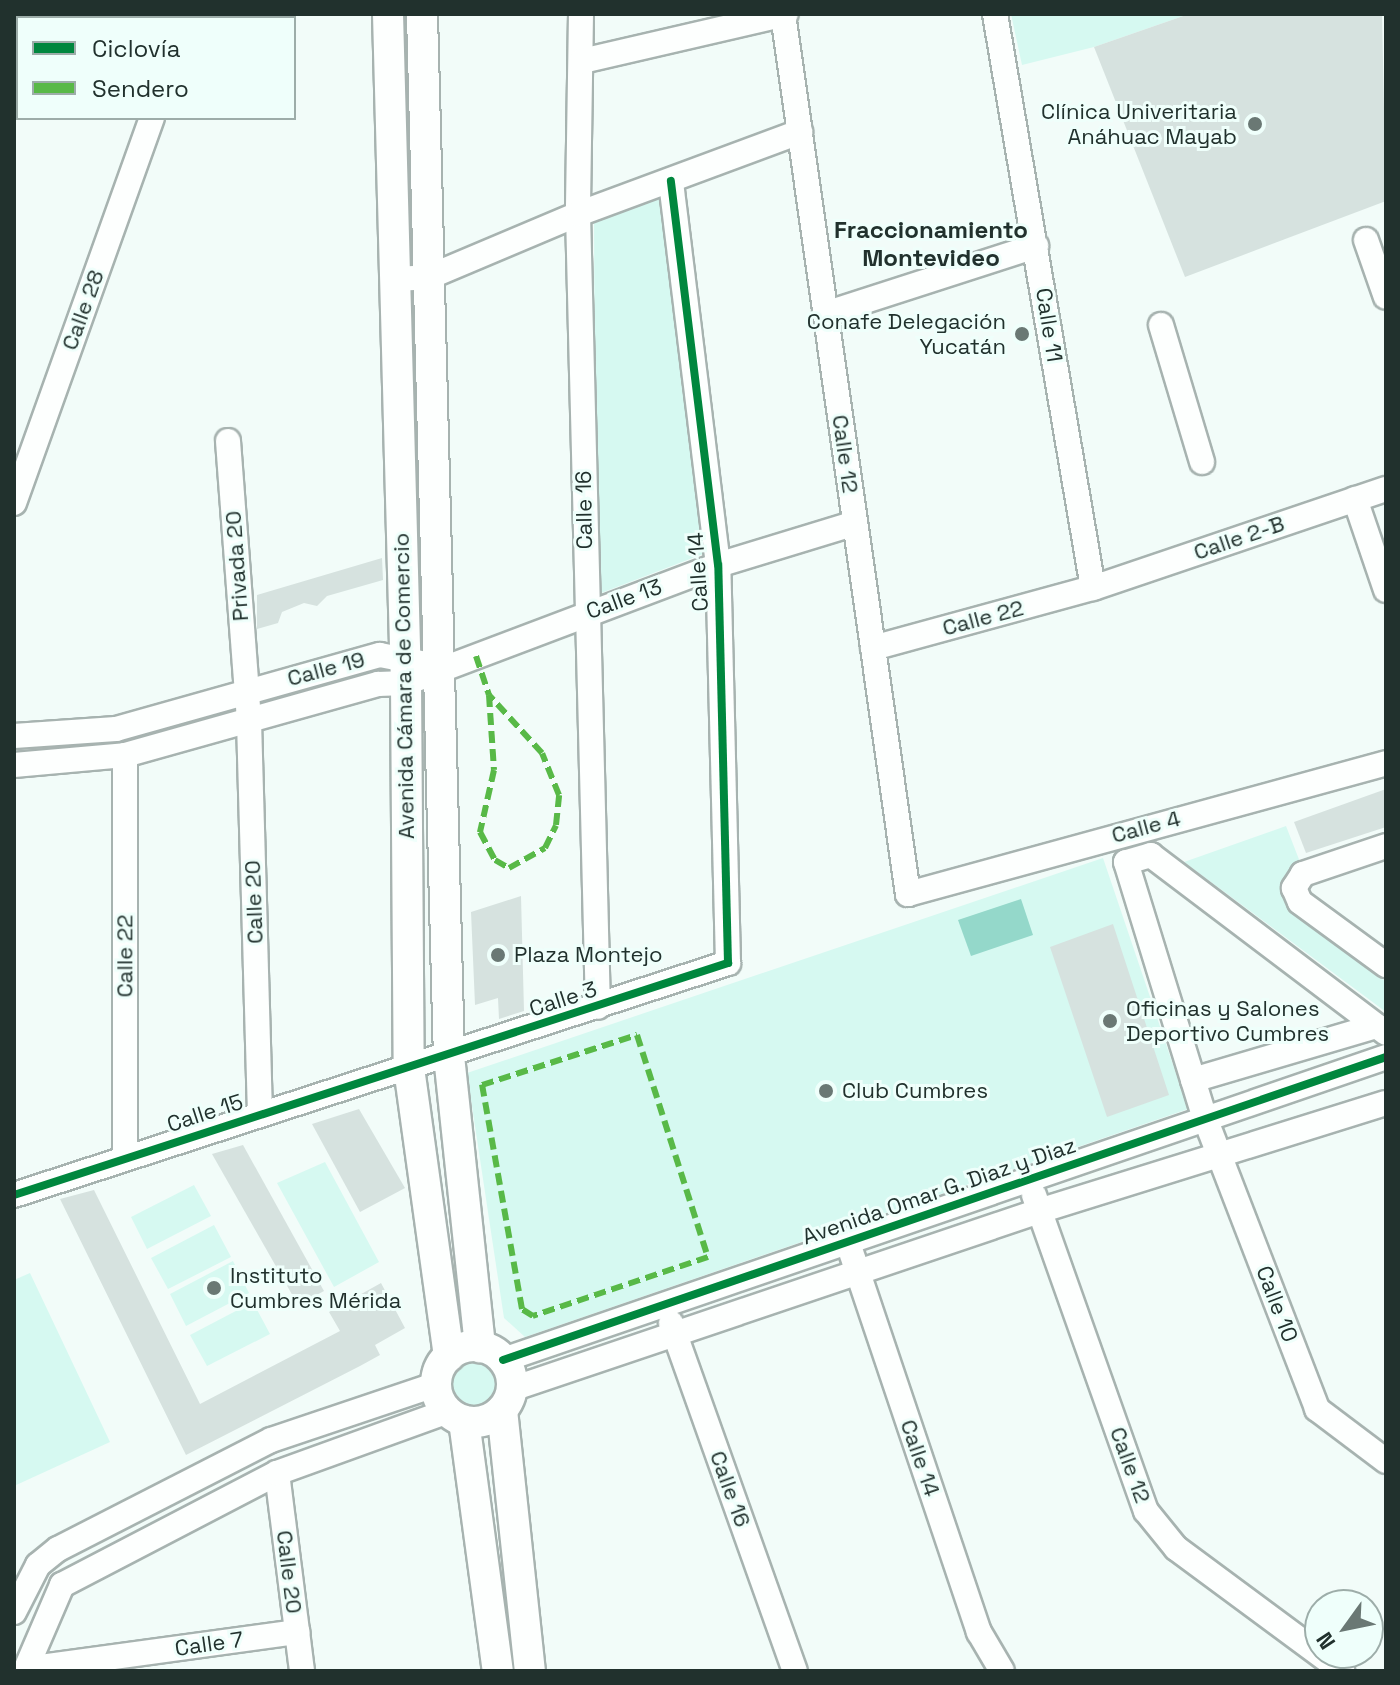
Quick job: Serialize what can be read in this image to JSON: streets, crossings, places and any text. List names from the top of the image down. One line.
{"streets":{"main road":["Avenida Cámara de Comercio"],"street":["Calle 28","Calle 11","Calle 12","Calle 16","Calle 2-B","Privada 20","Calle 14","Calle 13","Calle 22","Calle 19","Calle 4","Calle 20","Calle 3","Calle 15","Avenida Omar G. Diaz y Diaz","Calle 10","Calle 7"]},"crossings":[["Calle 11","Calle 2-B"],["Calle 11","Calle 22"],["Calle 12","Calle 13"],["Calle 12","Calle 22"],["Calle 12","Calle 4"],["Calle 12","Avenida Omar G. Diaz y Diaz"],["Calle 16","Calle 13"],["Calle 16","Calle 3"],["Calle 16","Avenida Omar G. Diaz y Diaz"],["Calle 2-B","Calle 22"],["Privada 20","Calle 19"],["Privada 20","Calle 20"],["Calle 14","Calle 13"],["Calle 14","Calle 3"],["Calle 14","Avenida Omar G. Diaz y Diaz"],["Calle 13","Calle 19"],["Calle 13","Avenida Cámara de Comercio"],["Calle 22","Calle 19"],["Calle 22","Calle 15"],["Calle 19","Avenida Cámara de Comercio"],["Calle 19","Calle 20"],["Avenida Cámara de Comercio","Calle 3"],["Avenida Cámara de Comercio","Calle 15"],["Avenida Cámara de Comercio","Avenida Omar G. Diaz y Diaz"],["Calle 20","Calle 15"],["Calle 20","Calle 7"],["Calle 3","Calle 15"],["Avenida Omar G. Diaz y Diaz","Calle 10"]],"districts":["Fraccionamiento Montevideo"],"places":["Clínica Univeritaria Anáhuac Mayab","Conafe Delegación Yucatán","Plaza Montejo","Oficinas y Salones Deportivo Cumbres","Club Cumbres","Instituto Cumbres Mérida"],"legend":["Ciclovía","Sendero"],"north":"bottom left"}
